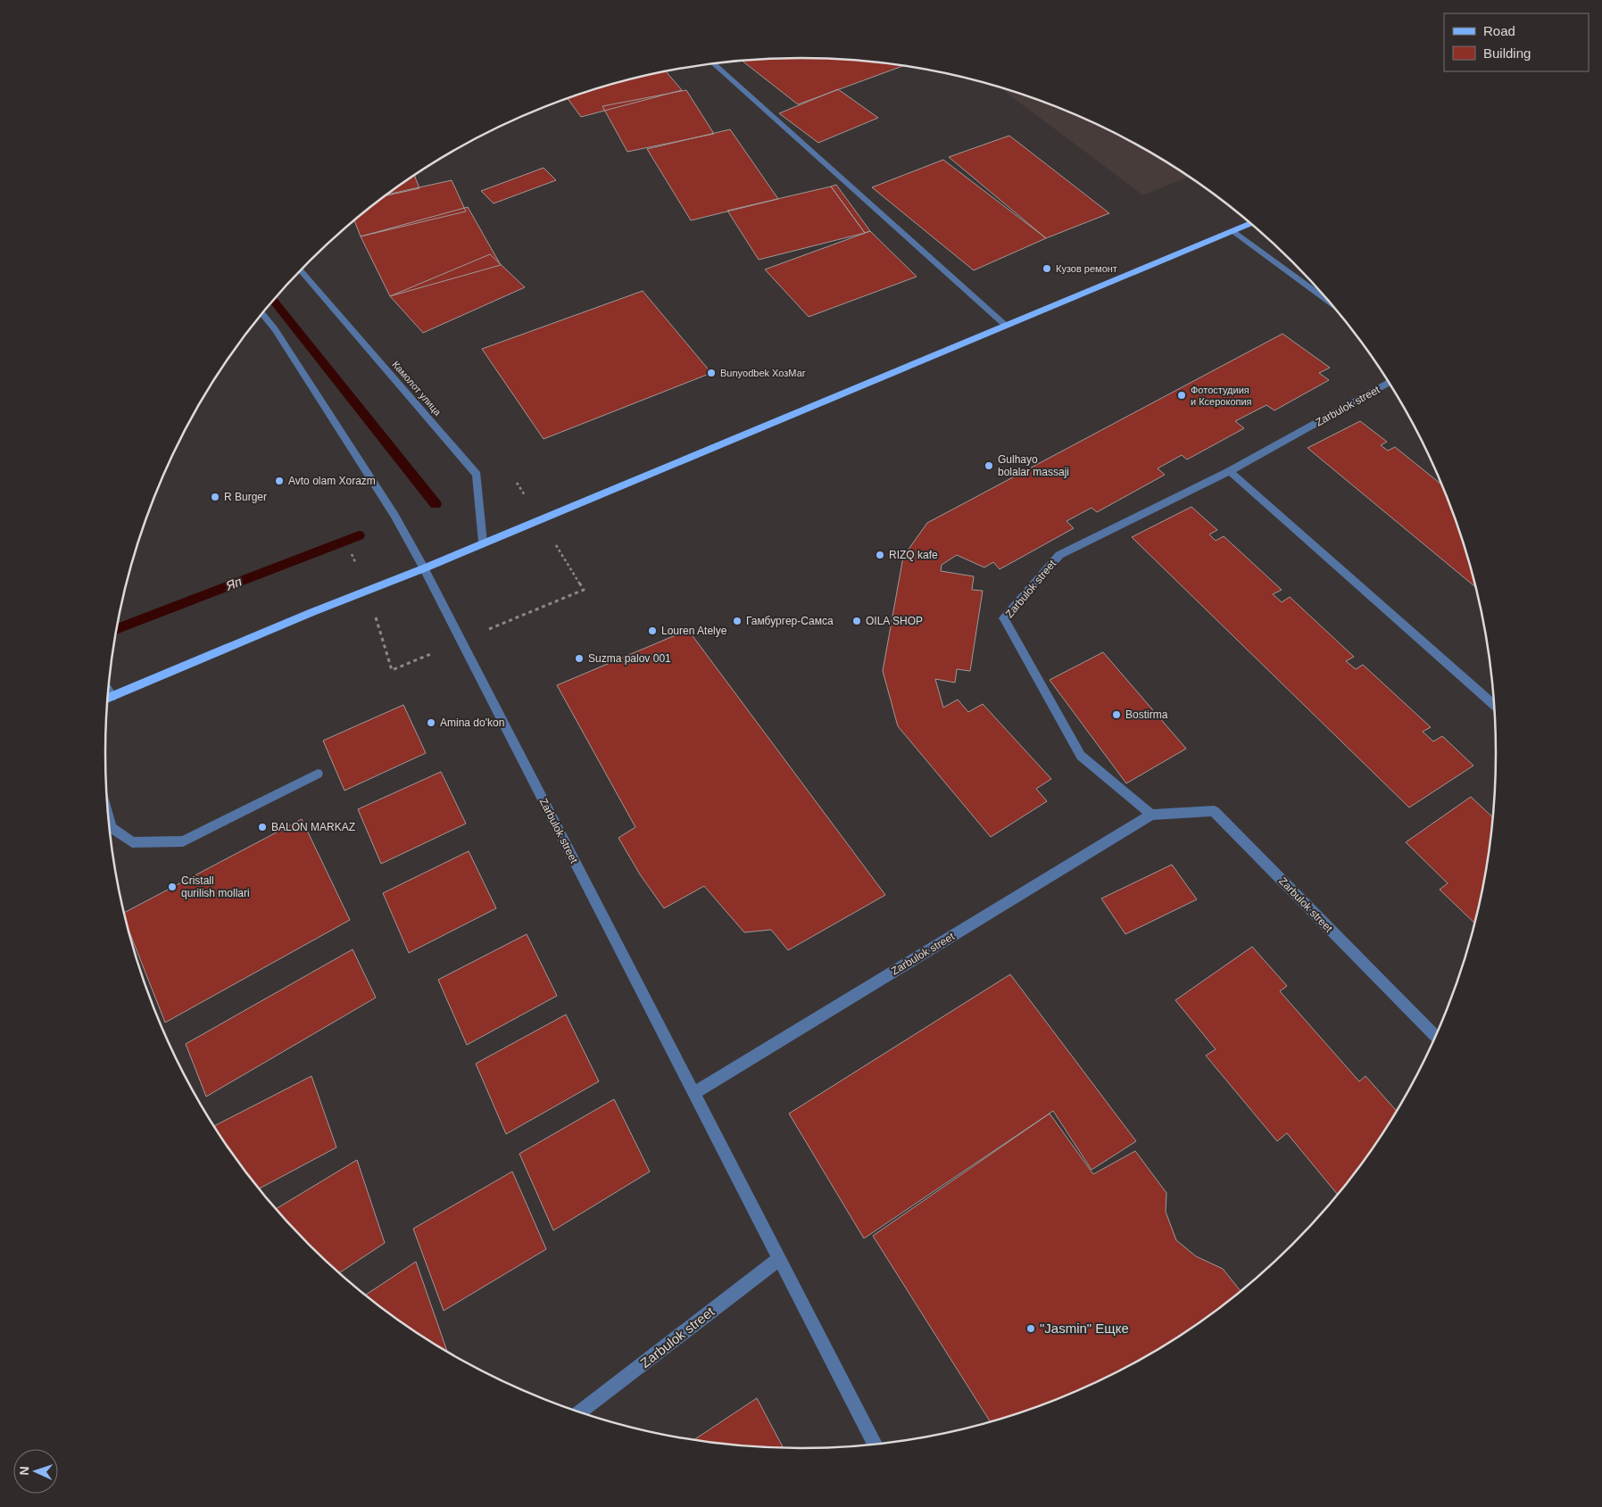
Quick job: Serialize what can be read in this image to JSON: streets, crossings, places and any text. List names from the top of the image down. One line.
{"streets":{"street":["Камолот улица","Zarbulok street"]},"water":["Яп"],"places":["Кузов ремонт","Bunyodbek ХозМаг","Фотостудиия и Ксерокопия","Gulhayo bolalar massaji","Avto olam Xorazm","R Burger","RIZQ kafe","Гамбургер-Самса","OILA SHOP","Louren Atelye","Suzma palov 001","Bostirma","Amina do'kon","BALON MARKAZ","Cristall qurilish mollari","\"Jasmin\" Ещке"],"legend":["Road","Building"],"north":"left"}
